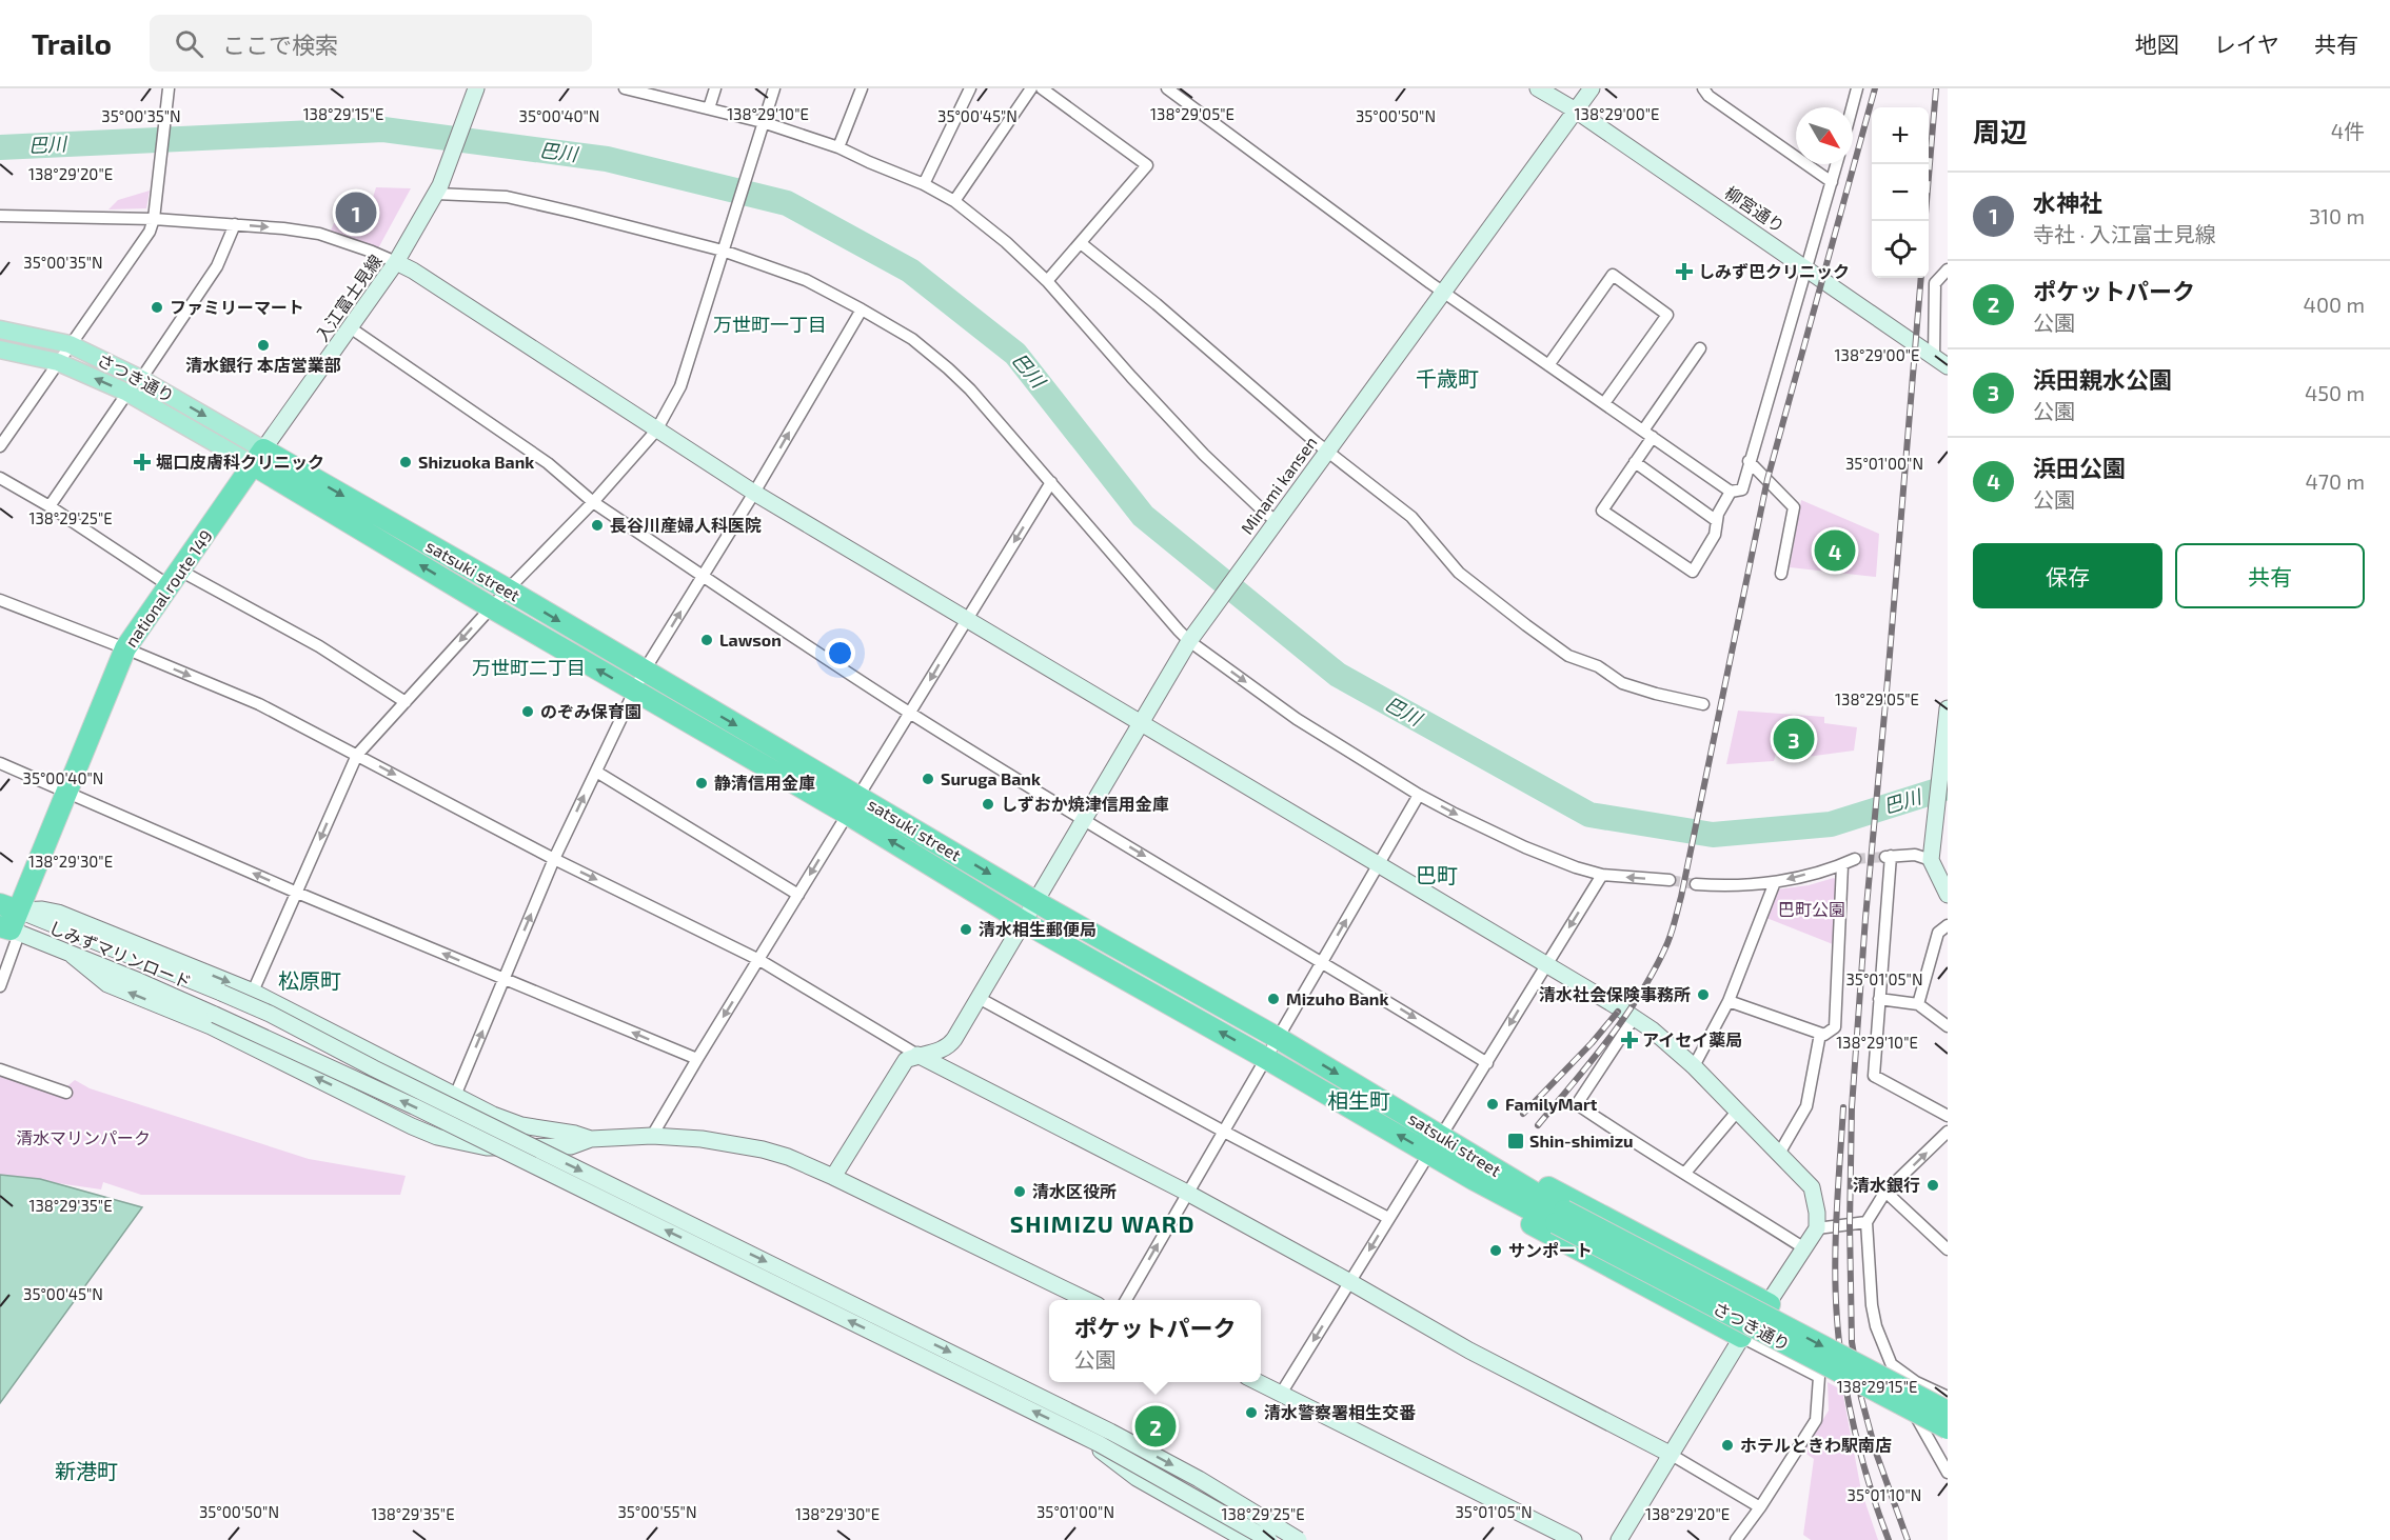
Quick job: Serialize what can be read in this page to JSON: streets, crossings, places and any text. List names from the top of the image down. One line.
{"streets":{"highway":["さつき通り","satsuki street","national route 149"],"street":["柳宮通り","入江富士見線","Minami kansen","しみずマリンロード"]},"crossings":[["柳宮通り","Minami kansen"],["入江富士見線","さつき通り"],["入江富士見線","satsuki street"],["入江富士見線","national route 149"],["さつき通り","satsuki street"],["さつき通り","national route 149"],["Minami kansen","satsuki street"],["satsuki street","national route 149"],["national route 149","しみずマリンロード"]],"districts":["万世町一丁目","千歳町","万世町二丁目","巴町","松原町","相生町","SHIMIZU WARD","新港町"],"water":["巴川"],"parks":["巴町公園","清水マリンパーク"],"places":{"health":["しみず巴クリニック","堀口皮膚科クリニック","アイセイ薬局"],"other":["ファミリーマート","清水銀行 本店営業部","Shizuoka Bank","長谷川産婦人科医院","Lawson","のぞみ保育園","Suruga Bank","静清信用金庫","しずおか焼津信用金庫","清水相生郵便局","清水社会保険事務所","Mizuho Bank","FamilyMart","清水銀行","清水区役所","サンポート","清水警察署相生交番","ホテルときわ駅南店"],"transit":["Shin-shimizu"]},"north":"bottom right","page":{"header":"Trailo","search":"ここで検索","nav":["地図","レイヤ","共有"],"heading":["周辺","4件"],"map_buttons":["+","−"],"list":[{"mark":"1","name":"水神社","note":"寺社 · 入江富士見線","value":"310 m"},{"mark":"2","name":"ポケットパーク","note":"公園","value":"400 m"},{"mark":"3","name":"浜田親水公園","note":"公園","value":"450 m"},{"mark":"4","name":"浜田公園","note":"公園","value":"470 m"}],"pins":["1","4","3","2"],"buttons":["保存","共有"],"popup":["ポケットパーク","公園"]},"coordinates":["138°29'15\"E","138°29'10\"E","138°29'05\"E","138°29'00\"E","35°00'35\"N","35°00'40\"N","35°00'45\"N","35°00'50\"N","138°29'20\"E","35°01'00\"N","138°29'25\"E","138°29'30\"E","35°01'05\"N","138°29'35\"E","35°01'10\"N","35°00'55\"N"]}
